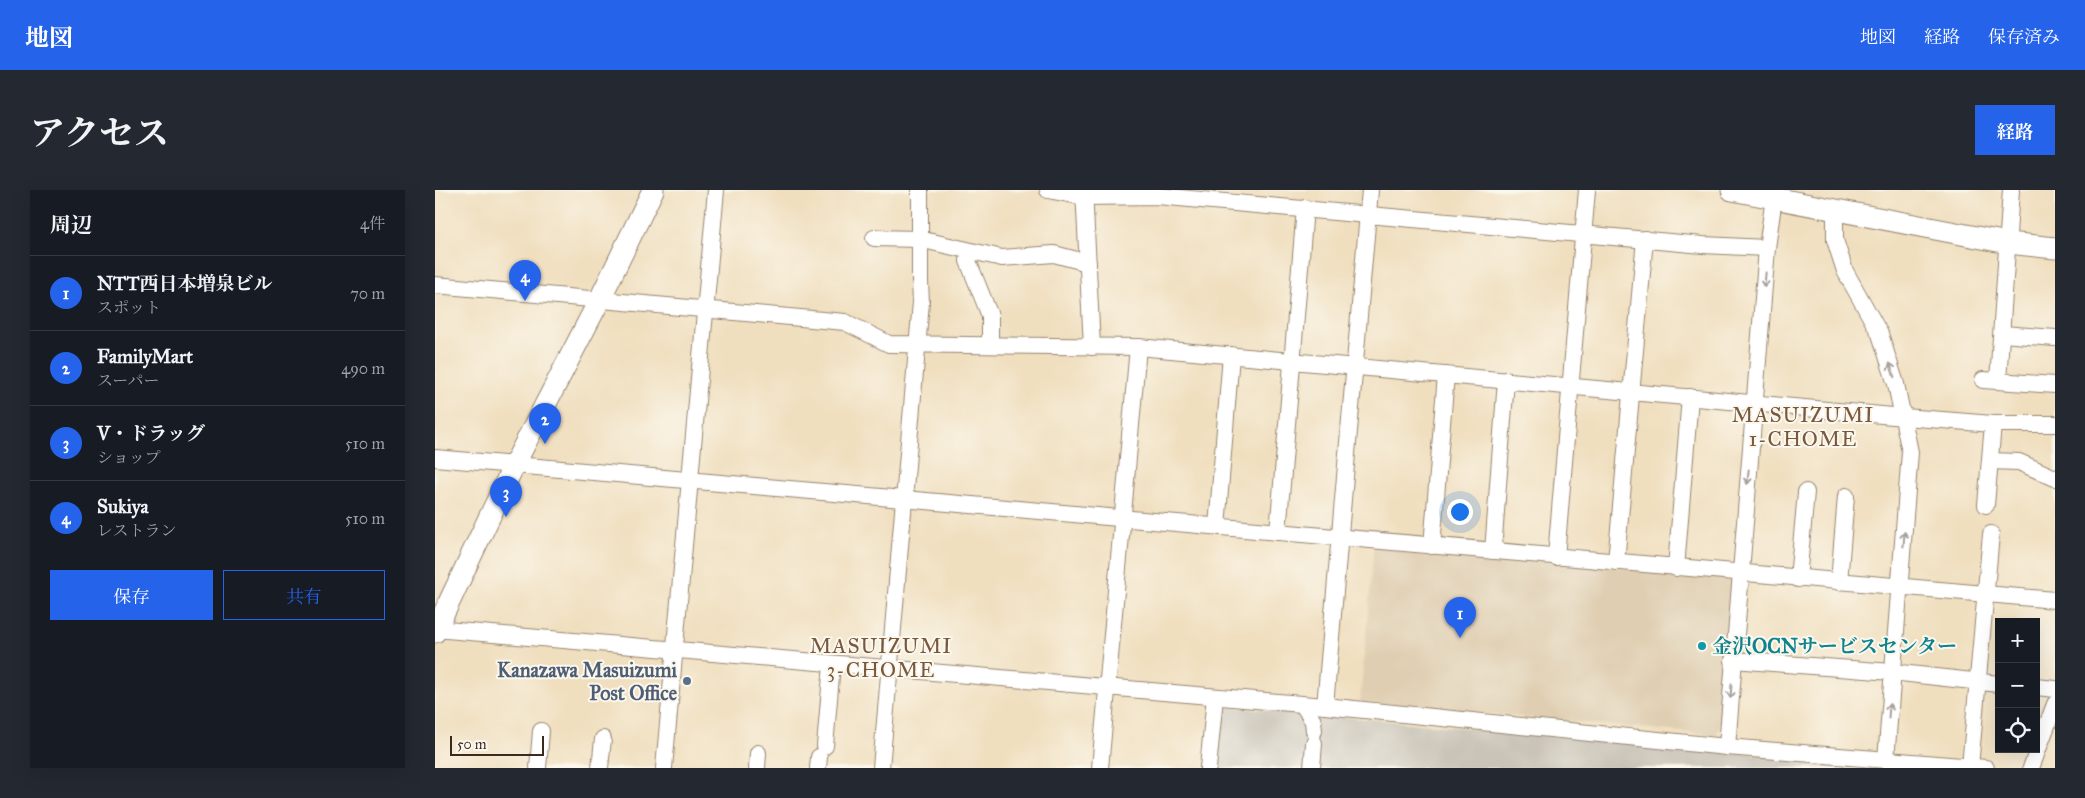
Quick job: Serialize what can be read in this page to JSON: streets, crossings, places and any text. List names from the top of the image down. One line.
{"districts":["MASUIZUMI 1-CHOME","MASUIZUMI 3-CHOME"],"places":["金沢OCNサービスセンター","Kanazawa Masuizumi Post Office"],"scale_bar":"50 m","page":{"header":"地図","nav":["地図","経路","保存済み"],"title":"アクセス","buttons":["経路",["保存","共有"]],"heading":["周辺","4件"],"list":[{"mark":"1","name":"NTT西日本増泉ビル","note":"スポット","value":"70 m"},{"mark":"2","name":"FamilyMart","note":"スーパー","value":"490 m"},{"mark":"3","name":"V・ドラッグ","note":"ショップ","value":"510 m"},{"mark":"4","name":"Sukiya","note":"レストラン","value":"510 m"}],"pins":["4","2","3","1"],"map_buttons":["+","−"],"scale":"50 m"}}
